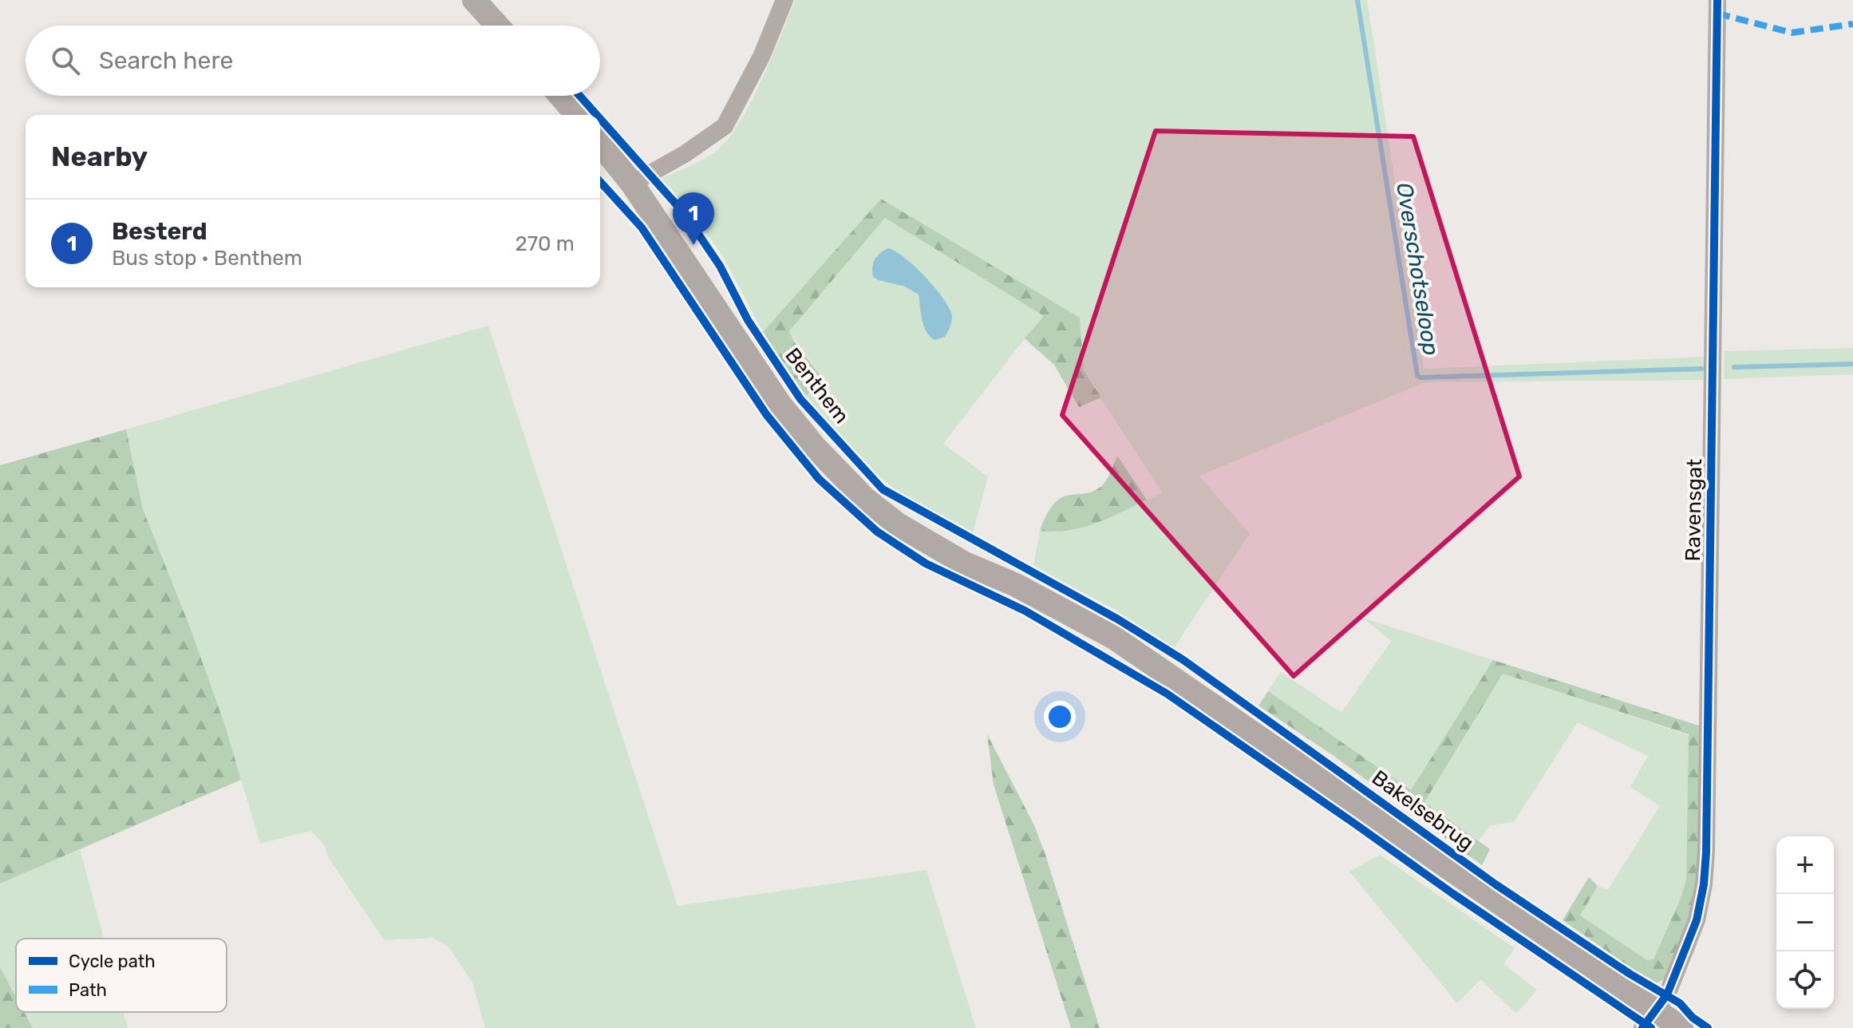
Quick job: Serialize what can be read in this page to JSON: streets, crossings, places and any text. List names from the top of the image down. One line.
{"streets":{"main road":["Benthem","Bakelsebrug"],"street":["Ravensgat"]},"crossings":[["Benthem","Bakelsebrug"],["Ravensgat","Bakelsebrug"]],"water":["Overschotseloop"],"legend":["Cycle path","Path"],"page":{"search":"Search here","heading":"Nearby","pins":"1","list":[{"mark":"1","name":"Besterd","note":"Bus stop · Benthem","value":"270 m"}],"map_buttons":["+","−"]}}
